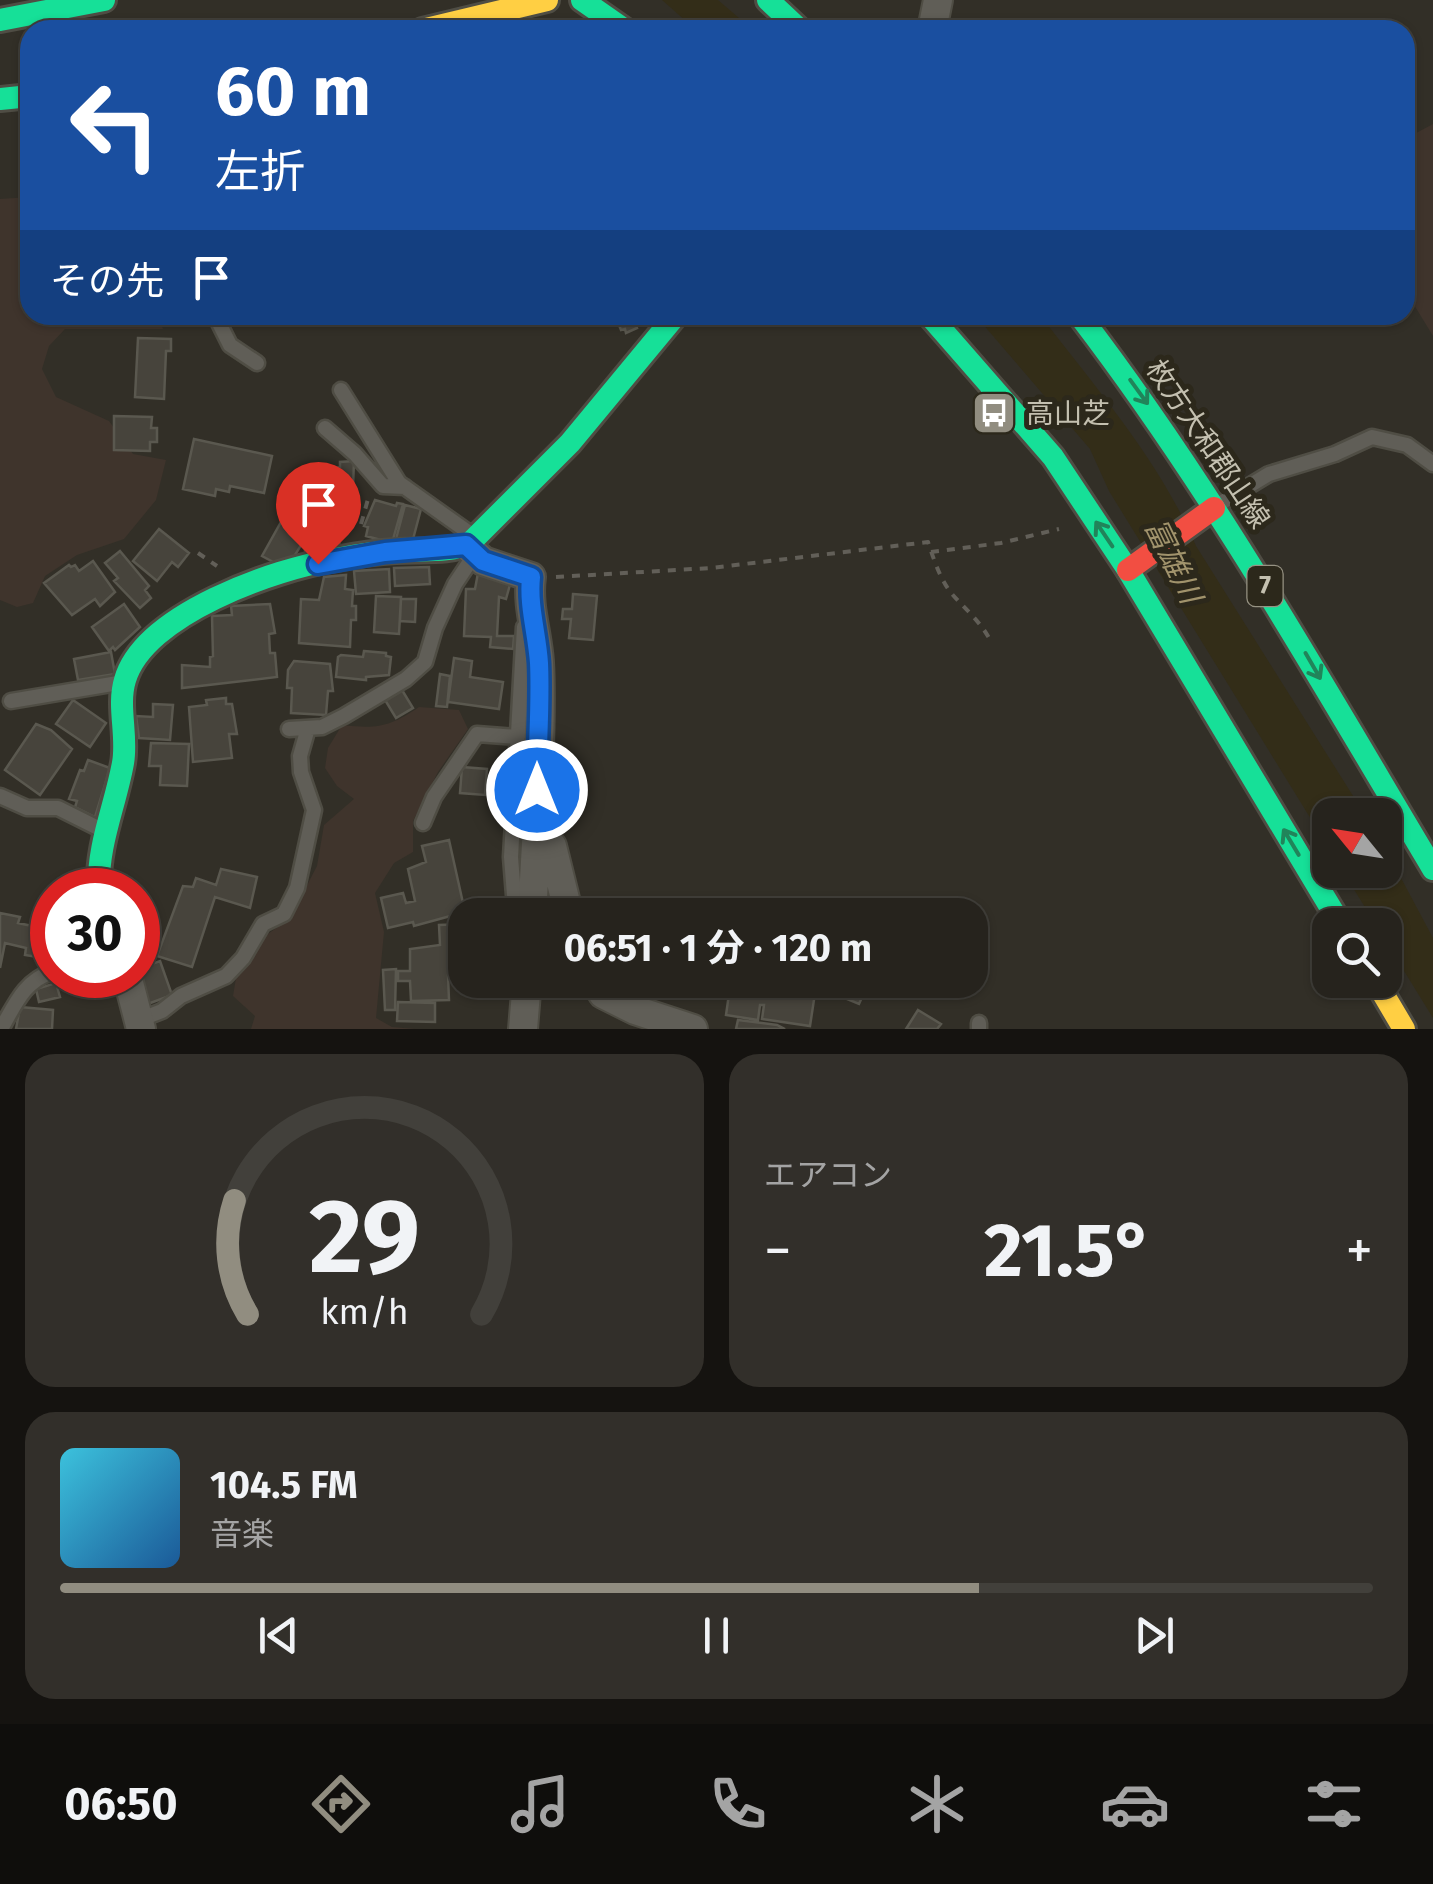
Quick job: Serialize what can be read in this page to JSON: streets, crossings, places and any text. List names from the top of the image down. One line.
{"streets":{"main road":["枚方大和郡山線","7"]},"water":["富雄川"],"places":{"bus stop":["高山芝"]},"north":"top left","page":{"turn":["60 m","左折"],"then":"その先","limit":"30","trip":"06:51 · 1 分 · 120 m","tile":"エアコン","heat":["−","21.5°","+"],"song":["104.5 FM","音楽"],"tabs":"06:50","gauge":["29","km/h"]}}
